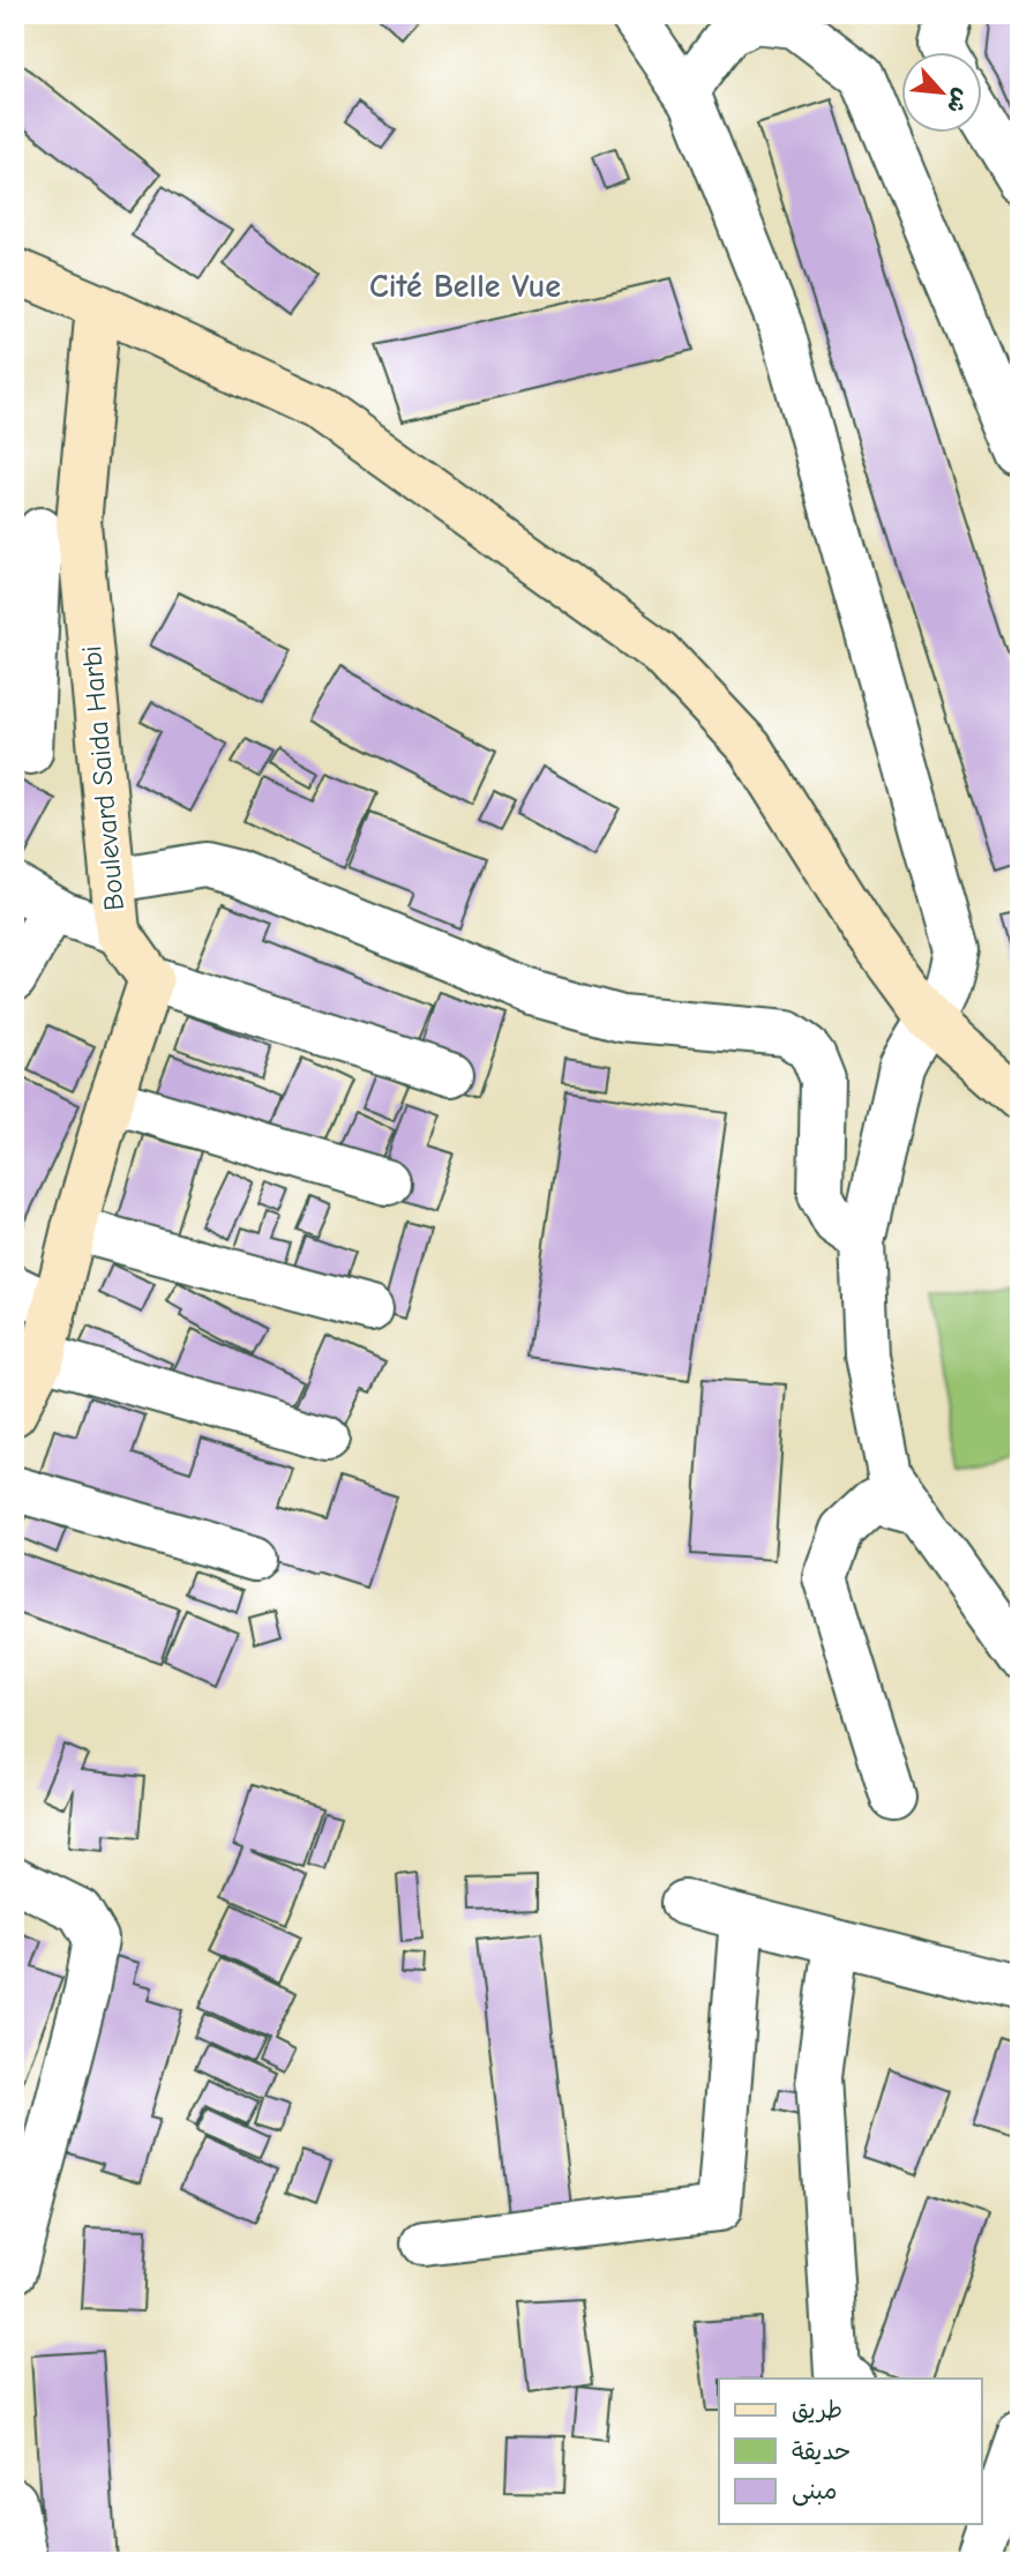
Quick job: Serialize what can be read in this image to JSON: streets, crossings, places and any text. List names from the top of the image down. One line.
{"streets":{"main road":["Boulevard Saida Harbi"]},"districts":["Cité Belle Vue"],"legend":["طريق","حديقة","مبنى"],"north":"bottom right"}
